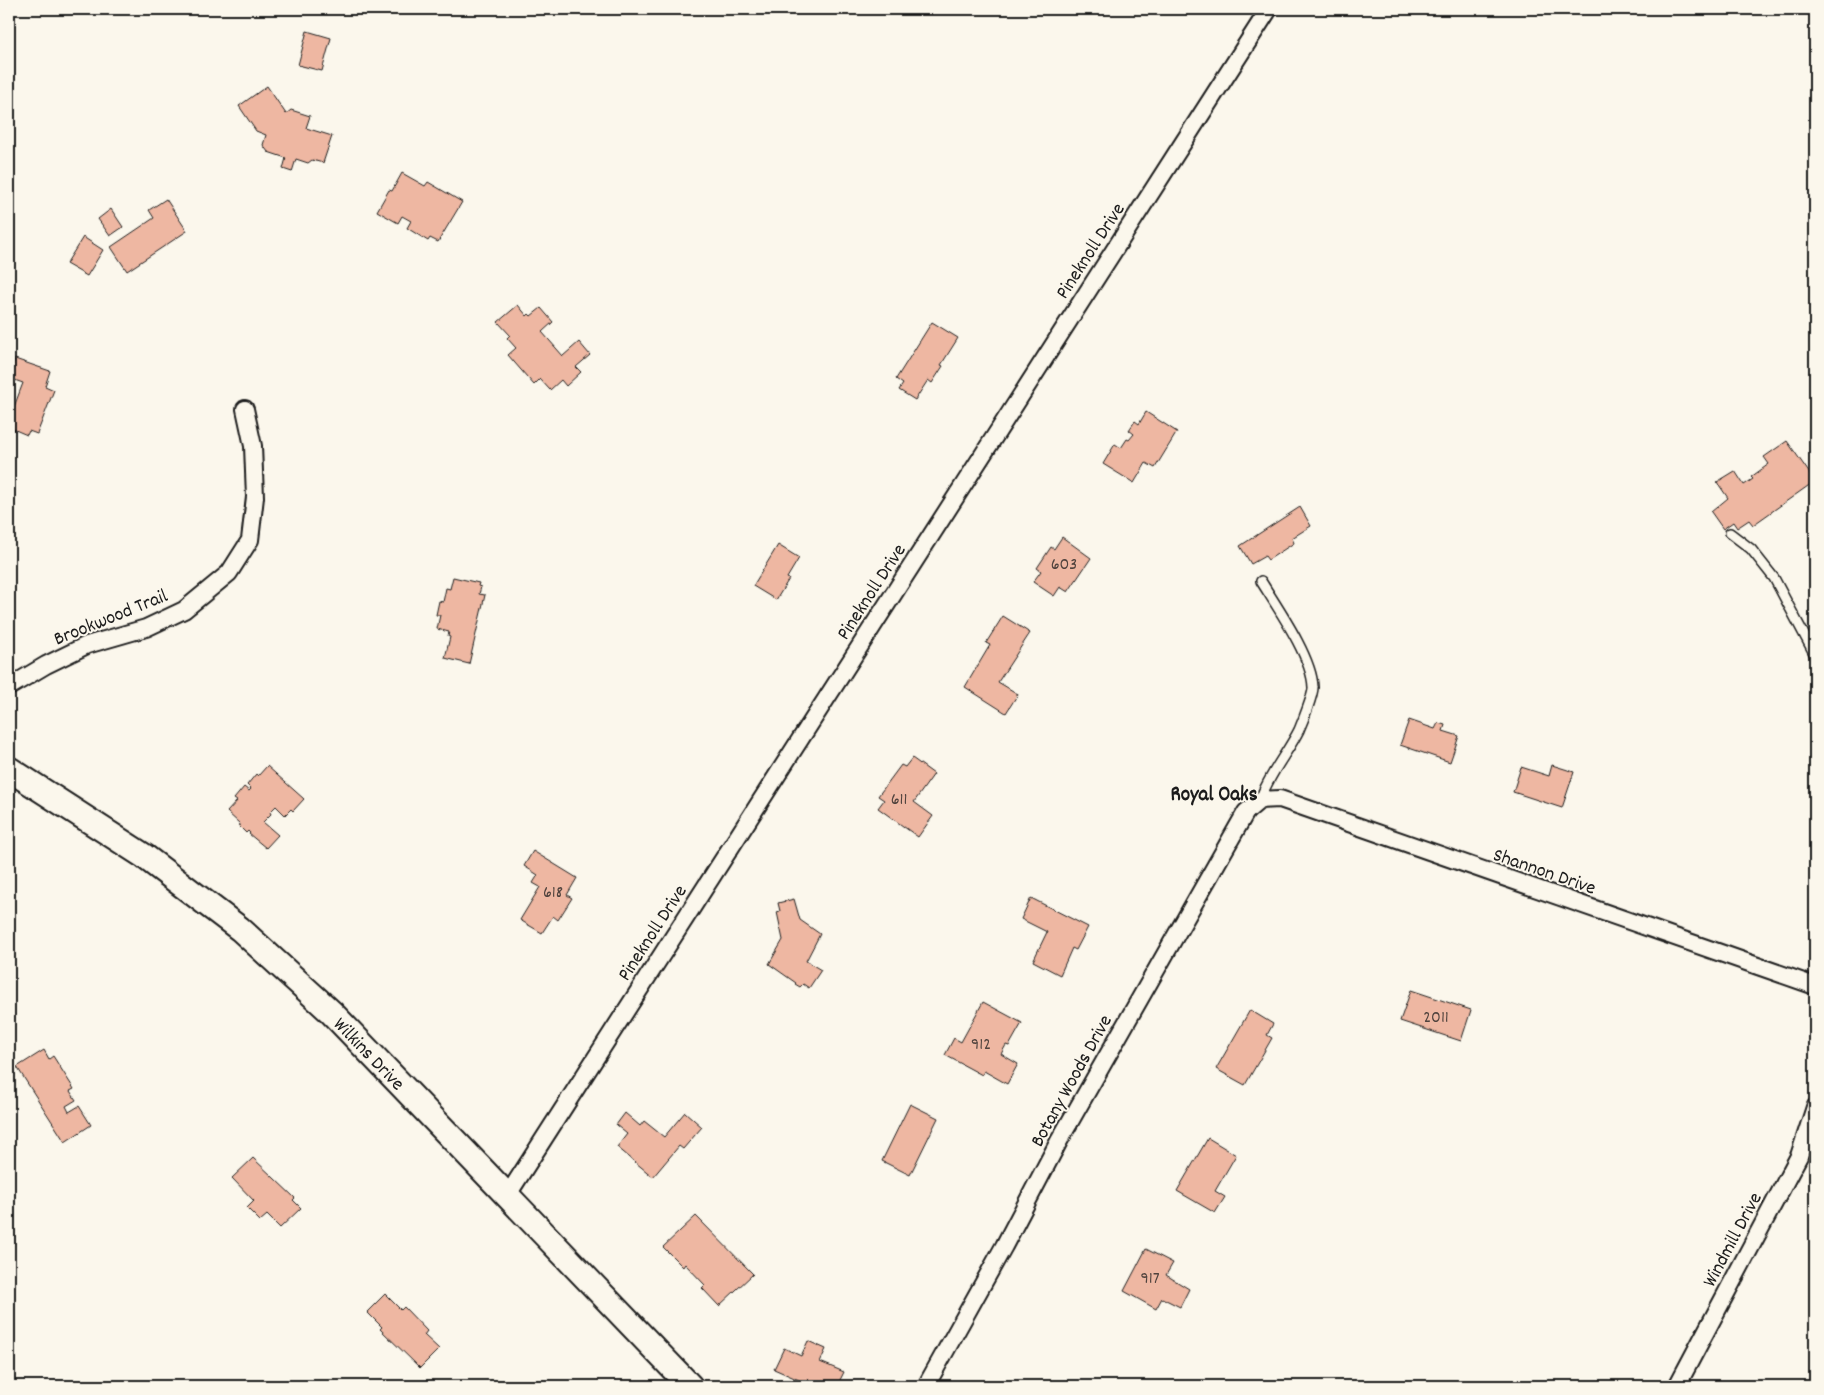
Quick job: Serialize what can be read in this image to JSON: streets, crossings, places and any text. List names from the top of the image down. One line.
{"streets":{"street":["Pineknoll Drive","Brookwood Trail","Shannon Drive","Wilkins Drive","Botany Woods Drive","Windmill Drive"]},"crossings":[["Pineknoll Drive","Wilkins Drive"],["Shannon Drive","Botany Woods Drive"]],"districts":["Royal Oaks"],"house_numbers":["603","611","618","2011","912","917"]}
